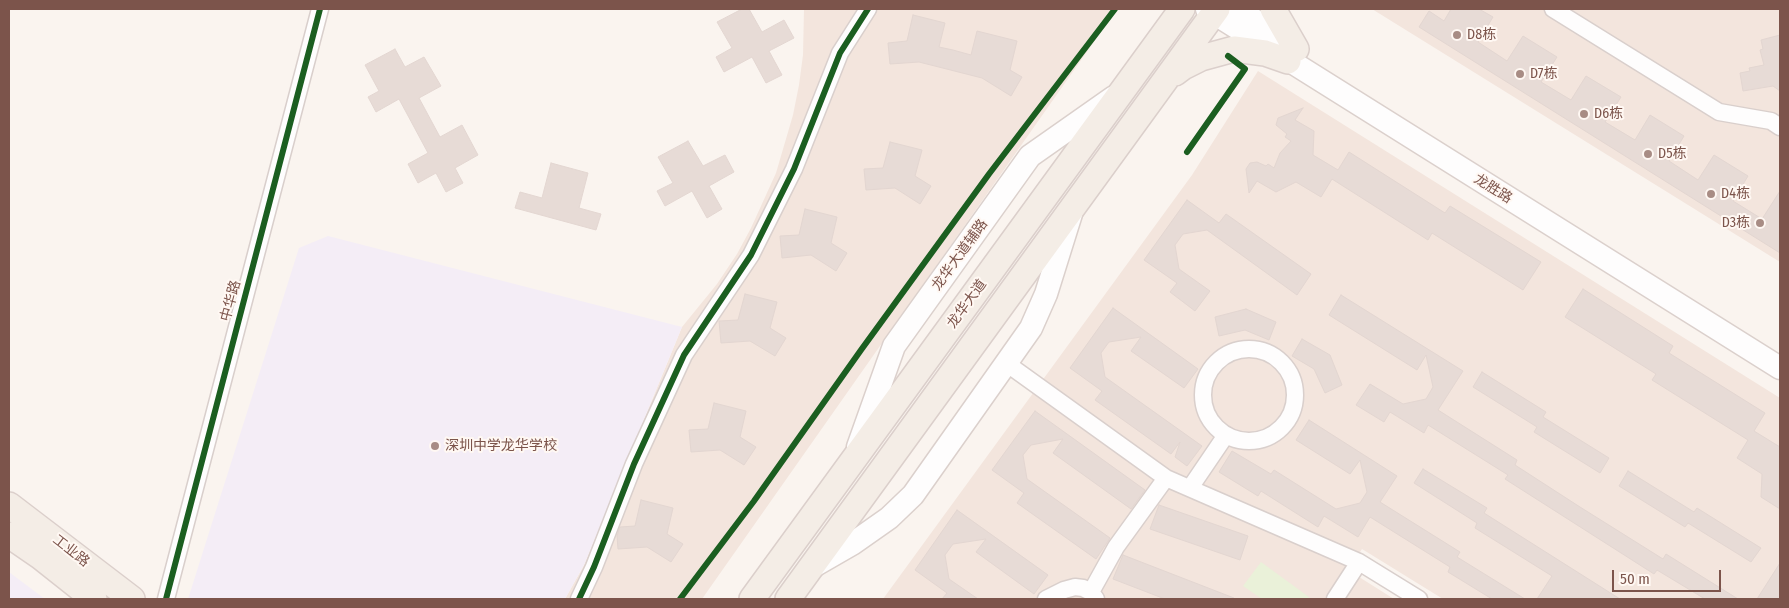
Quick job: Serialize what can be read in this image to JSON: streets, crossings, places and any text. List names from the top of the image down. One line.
{"streets":{"main road":["龙胜路","龙华大道辅路","龙华大道","工业路"],"street":["中华路"]},"crossings":[["龙胜路","龙华大道"],["龙华大道辅路","龙华大道"]],"places":["D8栋","D7栋","D6栋","D5栋","D4栋","D3栋","深圳中学龙华学校"],"scale_bar":"50 m"}
